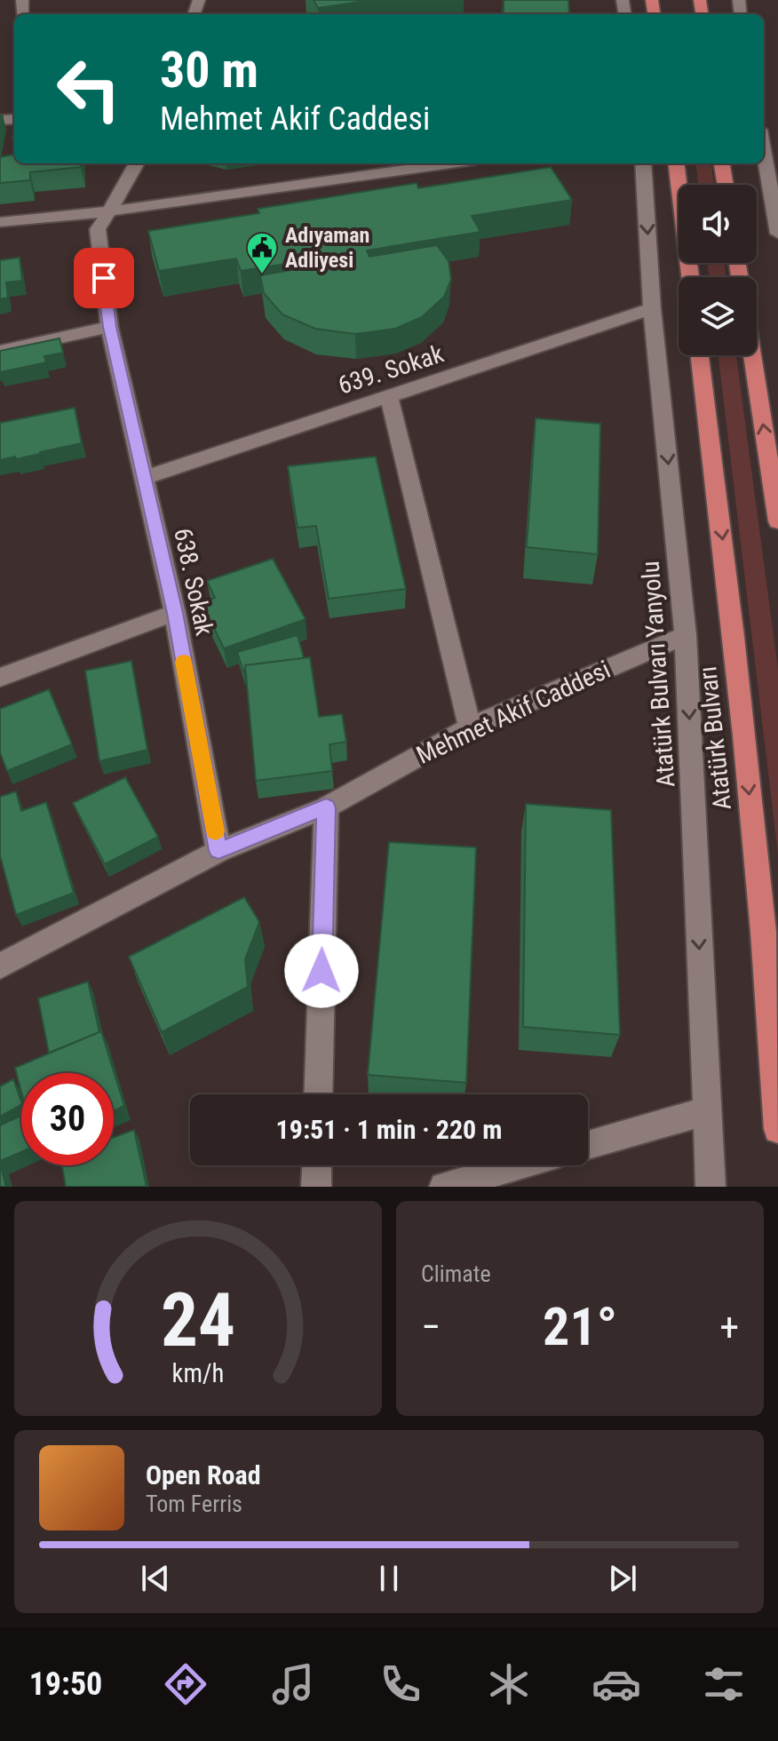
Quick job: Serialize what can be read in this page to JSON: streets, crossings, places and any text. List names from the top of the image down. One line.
{"streets":{"highway":["Atatürk Bulvarı"],"street":["639. Sokak","638. Sokak","Atatürk Bulvarı Yanyolu","Mehmet Akif Caddesi"]},"crossings":[["639. Sokak","638. Sokak"],["639. Sokak","Atatürk Bulvarı Yanyolu"],["638. Sokak","Mehmet Akif Caddesi"],["Atatürk Bulvarı Yanyolu","Mehmet Akif Caddesi"]],"one_way":["Atatürk Bulvarı Yanyolu","Atatürk Bulvarı"],"places":{"public building":["Adıyaman Adliyesi"]},"page":{"turn":["30 m","Mehmet Akif Caddesi"],"limit":"30","trip":"19:51 · 1 min · 220 m","tile":"Climate","heat":["−","21°","+"],"song":["Open Road","Tom Ferris"],"tabs":"19:50","gauge":["24","km/h"]}}
